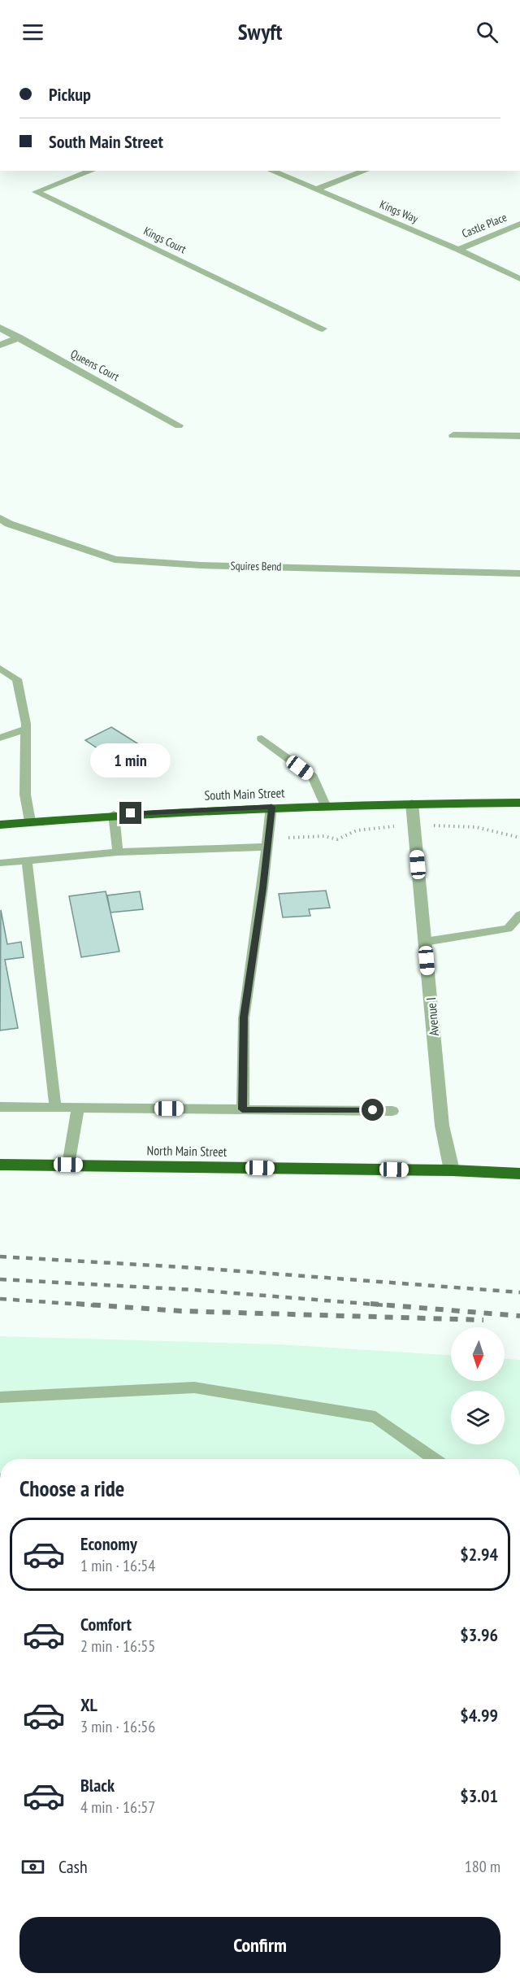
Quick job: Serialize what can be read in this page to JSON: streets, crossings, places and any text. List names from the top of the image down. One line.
{"streets":{"highway":["South Main Street","North Main Street"],"street":["Kings Way","Castle Place","Kings Court","Queens Court","Squires Bend","Avenue I"]},"crossings":[["Kings Way","Castle Place"],["South Main Street","Avenue I"],["Avenue I","North Main Street"]],"north":"bottom","page":{"header":"Swyft","banner":["Pickup","South Main Street"],"bubble":"1 min","heading":"Choose a ride","list":[{"name":"Economy","note":"1 min · 16:54","value":"$2.94"},{"name":"Comfort","note":"2 min · 16:55","value":"$3.96"},{"name":"XL","note":"3 min · 16:56","value":"$4.99"},{"name":"Black","note":"4 min · 16:57","value":"$3.01"}],"pay":["Cash","180 m"],"buttons":"Confirm"}}
